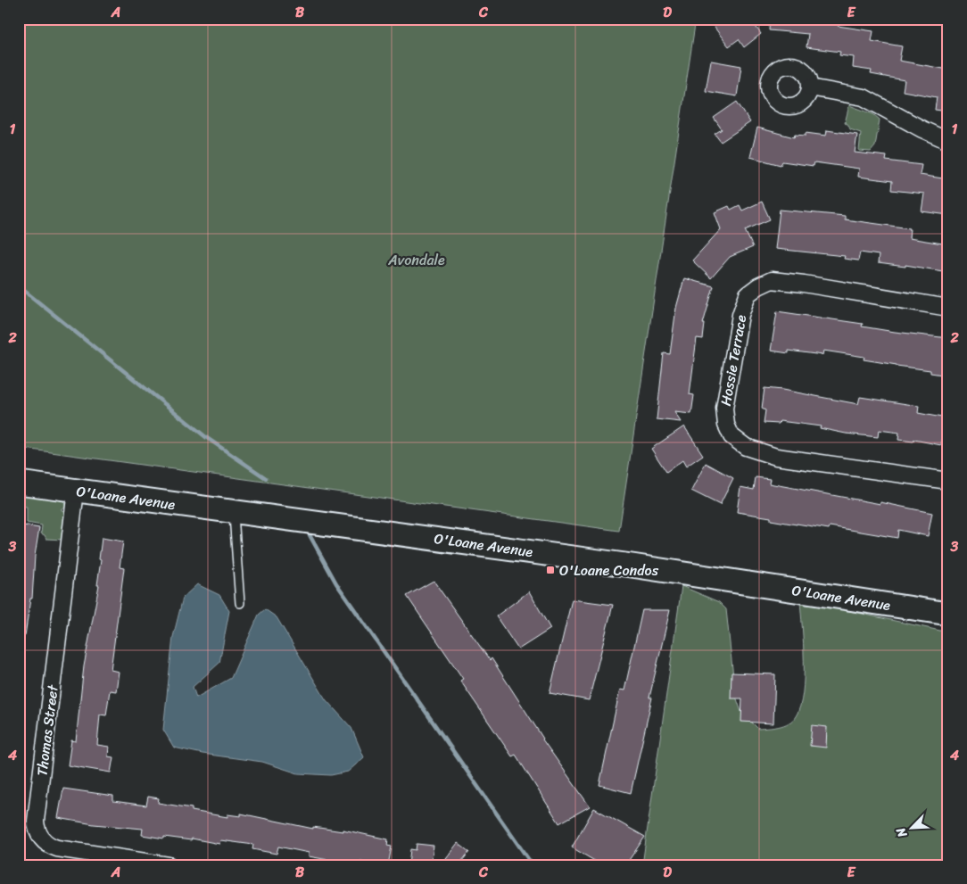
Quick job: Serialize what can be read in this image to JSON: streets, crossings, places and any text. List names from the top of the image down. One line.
{"streets":{"street":["Hossie Terrace","O'Loane Avenue","Thomas Street"]},"crossings":[["O'Loane Avenue","Thomas Street"]],"parks":["Avondale"],"places":{"transit":["O'Loane Condos"]},"north":"bottom left","grid":{"columns":["A","B","C","D","E"],"rows":["1","2","3","4"]}}
